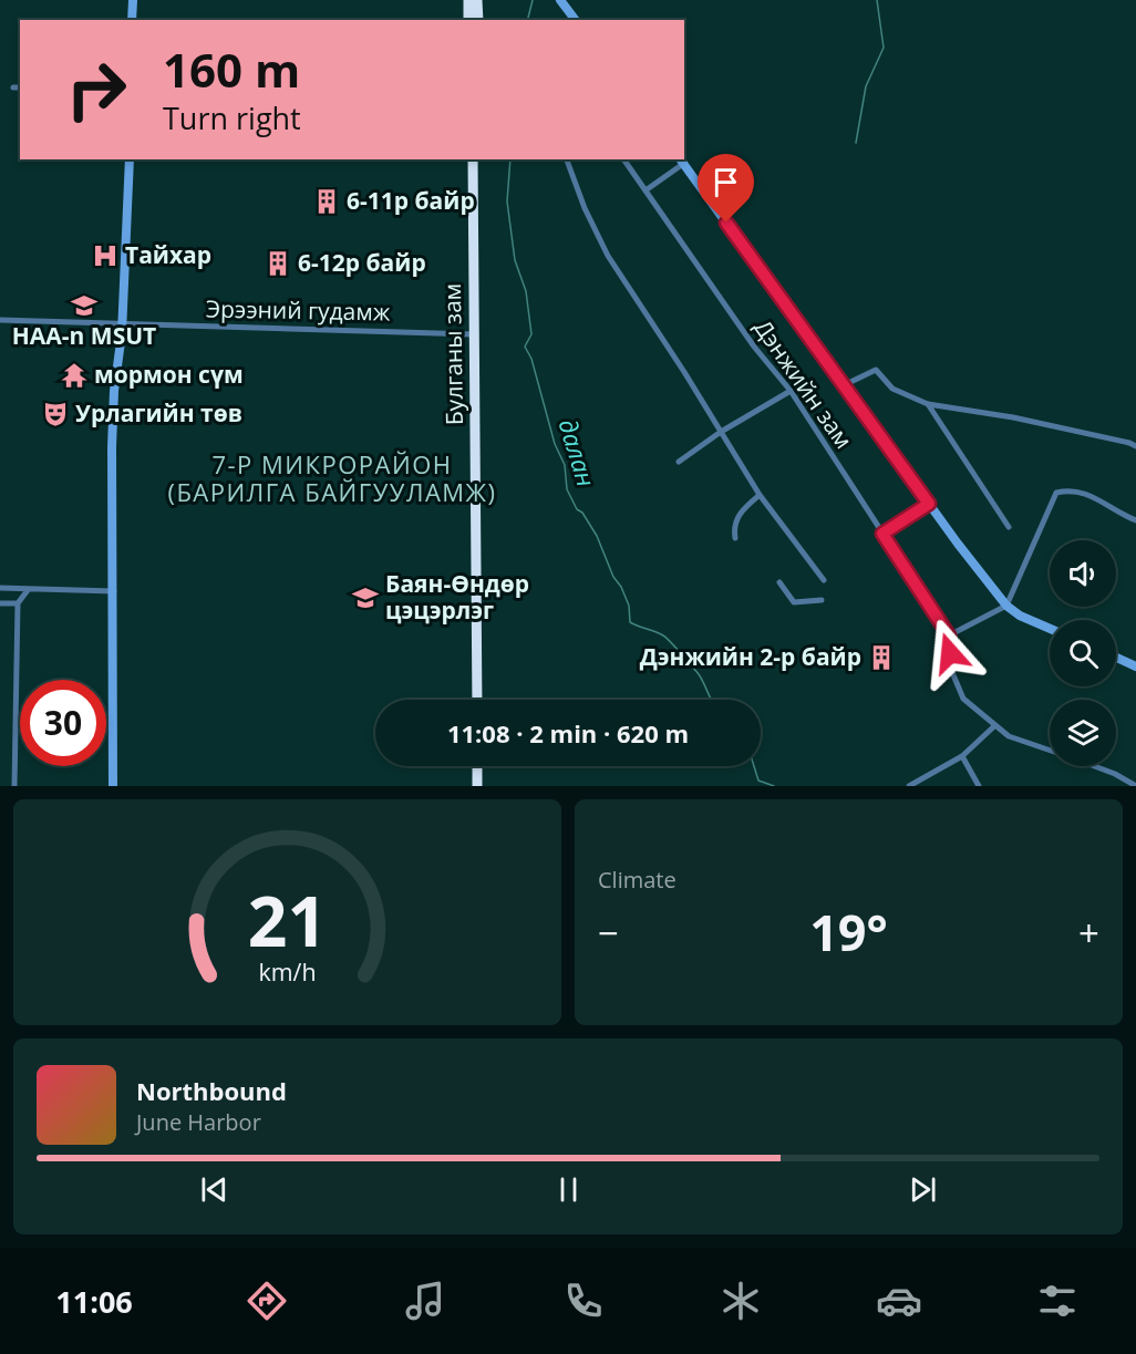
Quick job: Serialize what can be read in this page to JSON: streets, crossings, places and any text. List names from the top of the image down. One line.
{"streets":{"highway":["Булганы зам"],"street":["Эрээний гудамж","Дэнжийн зам"]},"crossings":[["Эрээний гудамж","Булганы зам"]],"districts":["7-Р МИКРОРАЙОН (БАРИЛГА БАЙГУУЛАМЖ)"],"water":["далан"],"places":{"building":["6-11р байр","6-12р байр","Дэнжийн 2-р байр"],"hospital":["Тайхар"],"school or university":["HAA-n MSUT","Баян-Өндөр цэцэрлэг"],"temple":["мормон сүм"],"theatre":["Урлагийн төв"]},"page":{"turn":["160 m","Turn right"],"limit":"30","trip":"11:08 · 2 min · 620 m","tile":"Climate","heat":["−","19°","+"],"song":["Northbound","June Harbor"],"tabs":"11:06","gauge":["21","km/h"]}}
